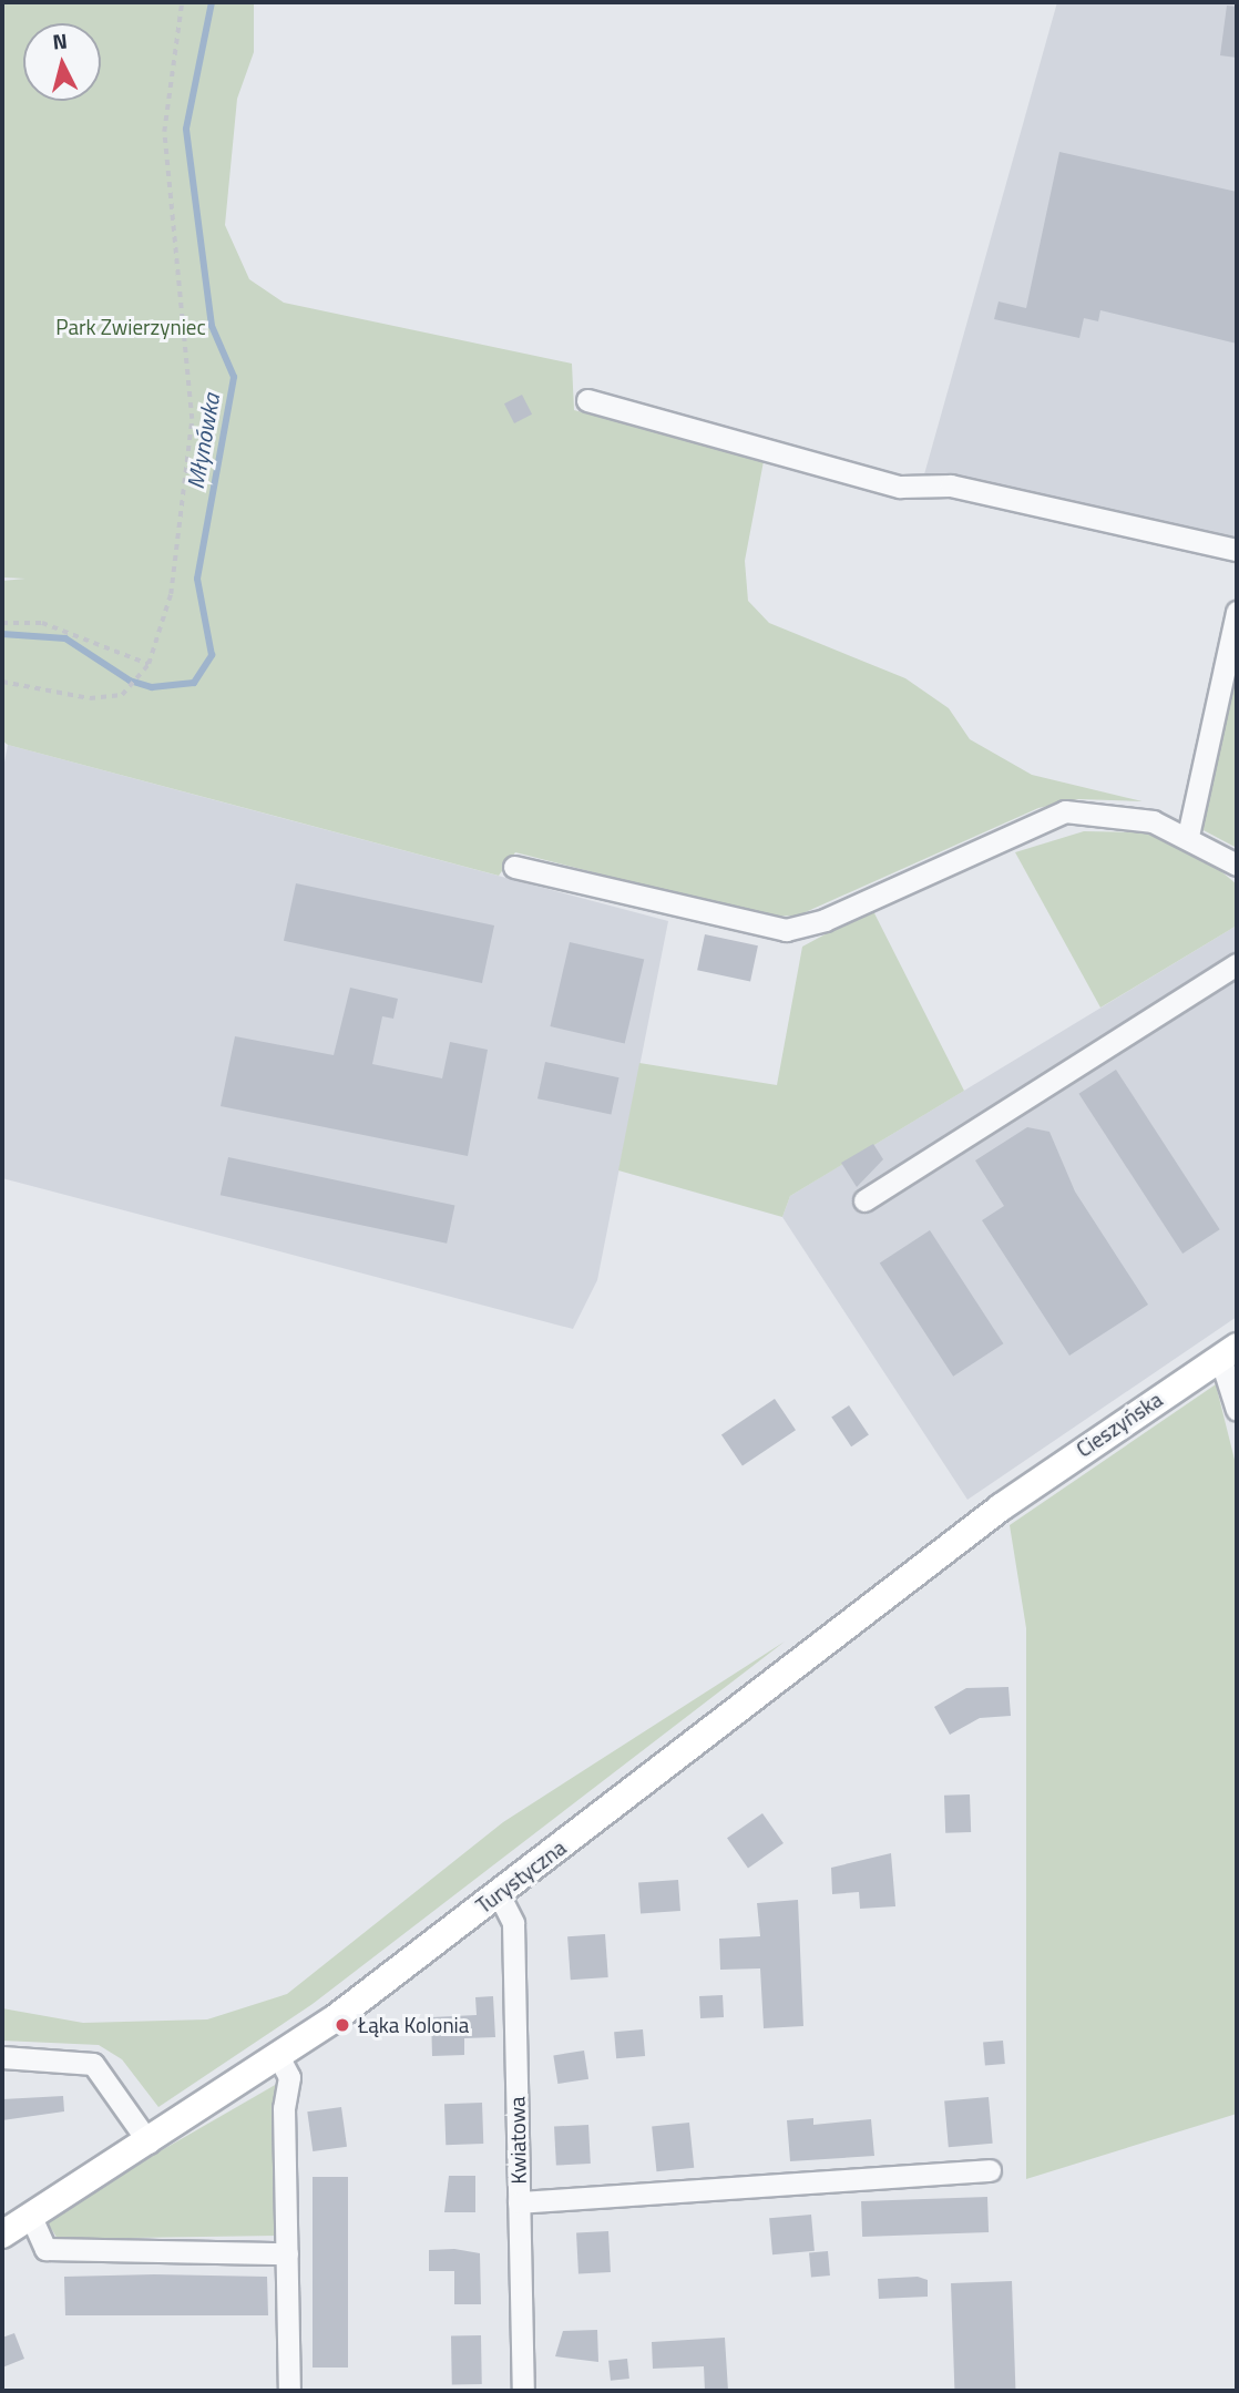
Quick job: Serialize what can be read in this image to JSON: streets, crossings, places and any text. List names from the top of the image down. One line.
{"streets":{"main road":["Cieszyńska","Turystyczna"],"street":["Kwiatowa"]},"crossings":[["Cieszyńska","Turystyczna"],["Turystyczna","Kwiatowa"]],"water":["Młynówka"],"parks":["Park Zwierzyniec"],"places":["Łąka Kolonia"],"north":"top"}
